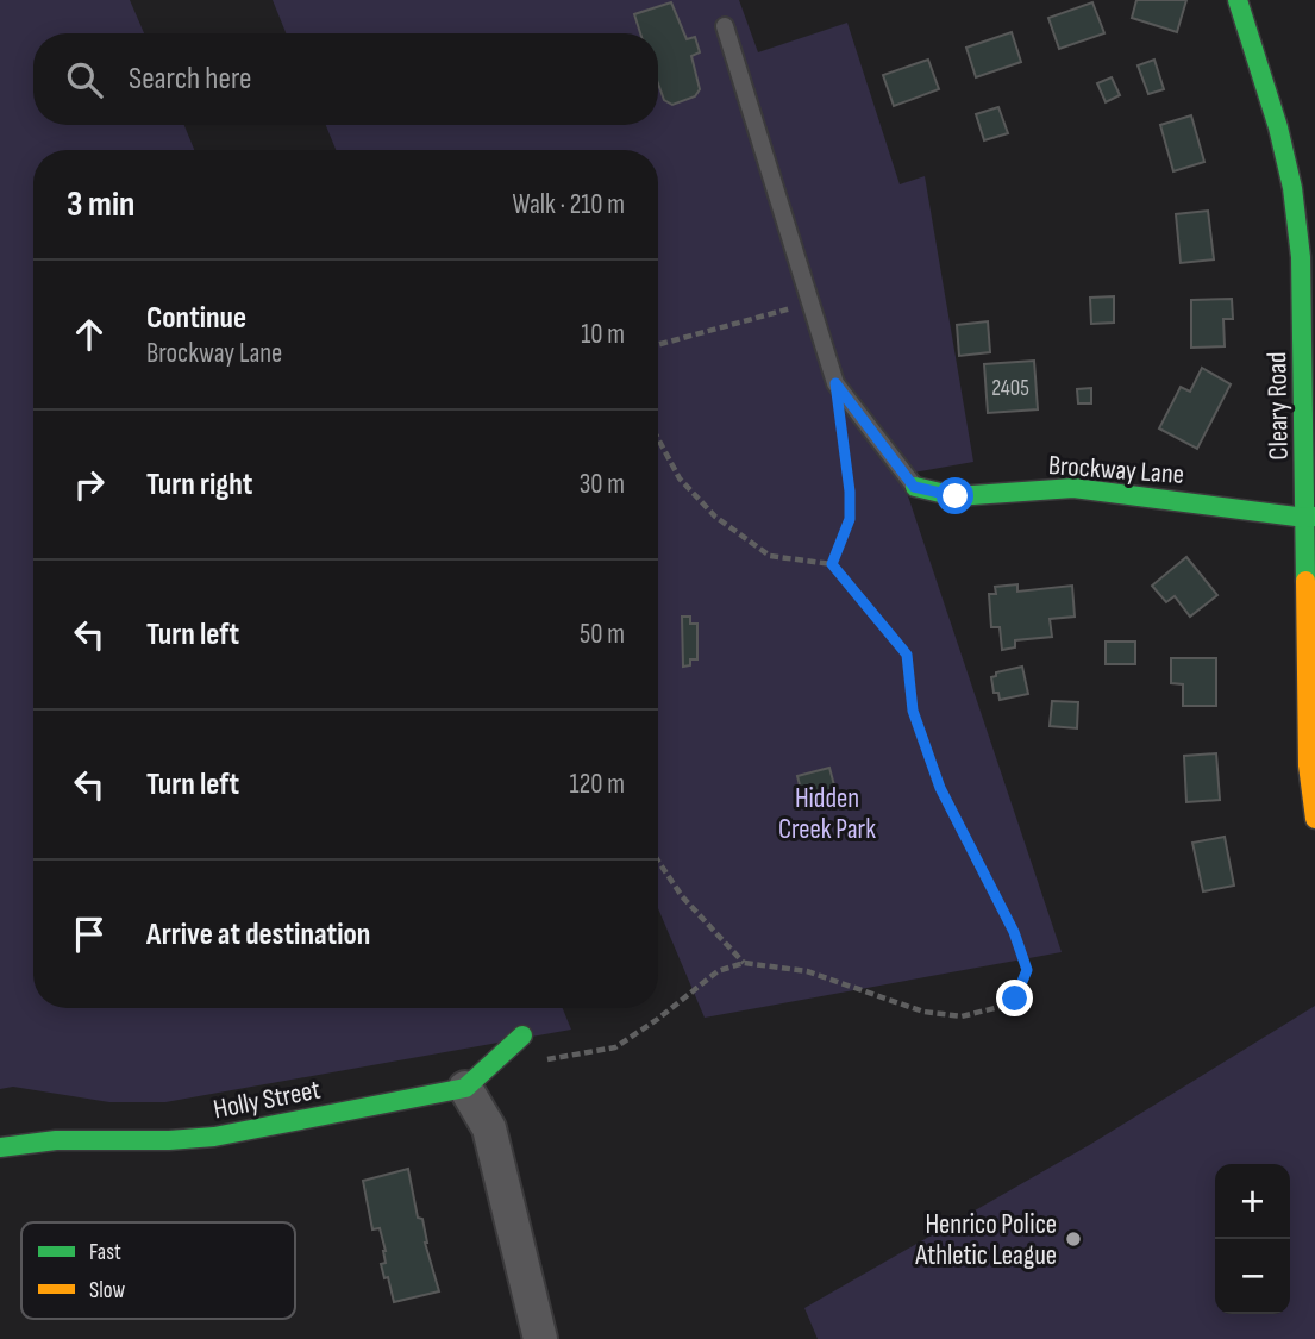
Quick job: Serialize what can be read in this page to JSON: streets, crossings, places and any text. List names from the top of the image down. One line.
{"streets":{"street":["Cleary Road","Brockway Lane","Holly Street"]},"crossings":[["Cleary Road","Brockway Lane"]],"parks":["Hidden Creek Park"],"places":["Henrico Police Athletic League"],"house_numbers":["2405"],"legend":["Fast","Slow"],"page":{"search":"Search here","heading":["3 min","Walk · 210 m"],"list":[["Continue","Brockway Lane","10 m"],["Turn right","30 m"],["Turn left","50 m"],["Turn left","120 m"],"Arrive at destination"],"map_buttons":["+","−"]}}
